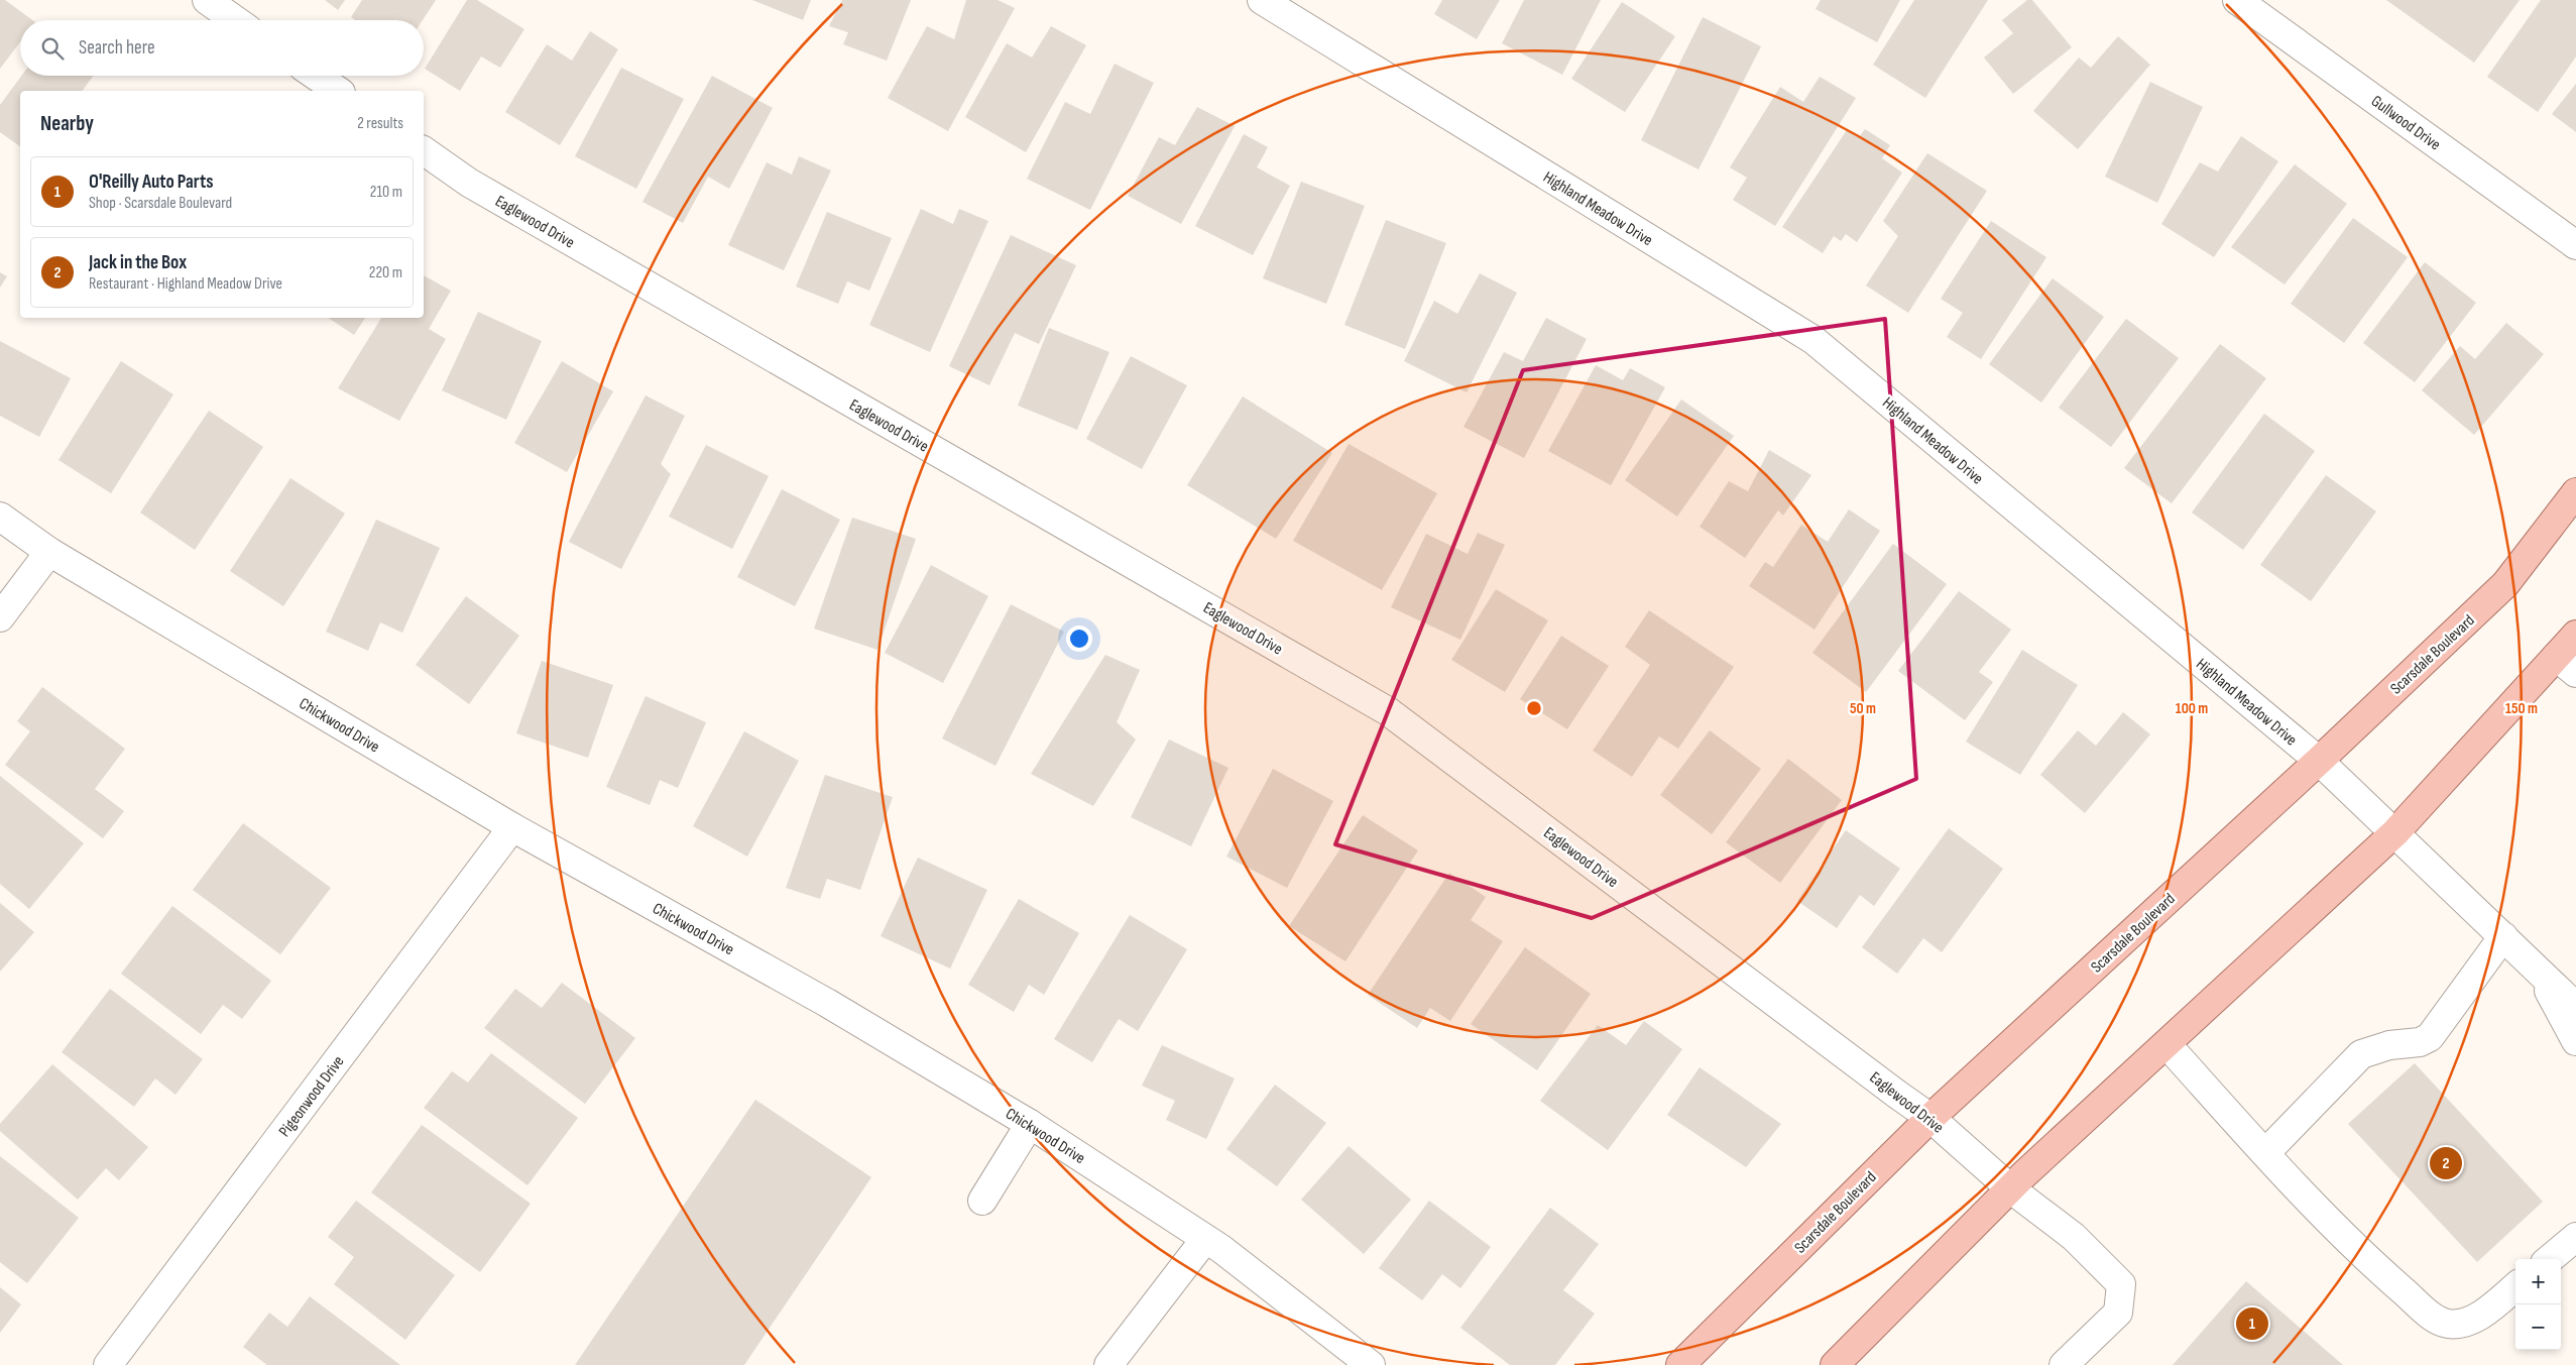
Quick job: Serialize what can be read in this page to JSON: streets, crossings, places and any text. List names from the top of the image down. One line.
{"streets":{"main road":["Scarsdale Boulevard"],"street":["Gullwood Drive","Highland Meadow Drive","Eaglewood Drive","Chickwood Drive","Pigeonwood Drive"]},"crossings":[["Highland Meadow Drive","Scarsdale Boulevard"],["Eaglewood Drive","Scarsdale Boulevard"],["Chickwood Drive","Pigeonwood Drive"]],"page":{"search":"Search here","heading":["Nearby","2 results"],"list":[{"mark":"1","name":"O'Reilly Auto Parts","note":"Shop · Scarsdale Boulevard","value":"210 m"},{"mark":"2","name":"Jack in the Box","note":"Restaurant · Highland Meadow Drive","value":"220 m"}],"pins":["2","1"],"map_buttons":["+","−"]},"rings":["50 m","100 m","150 m"]}
